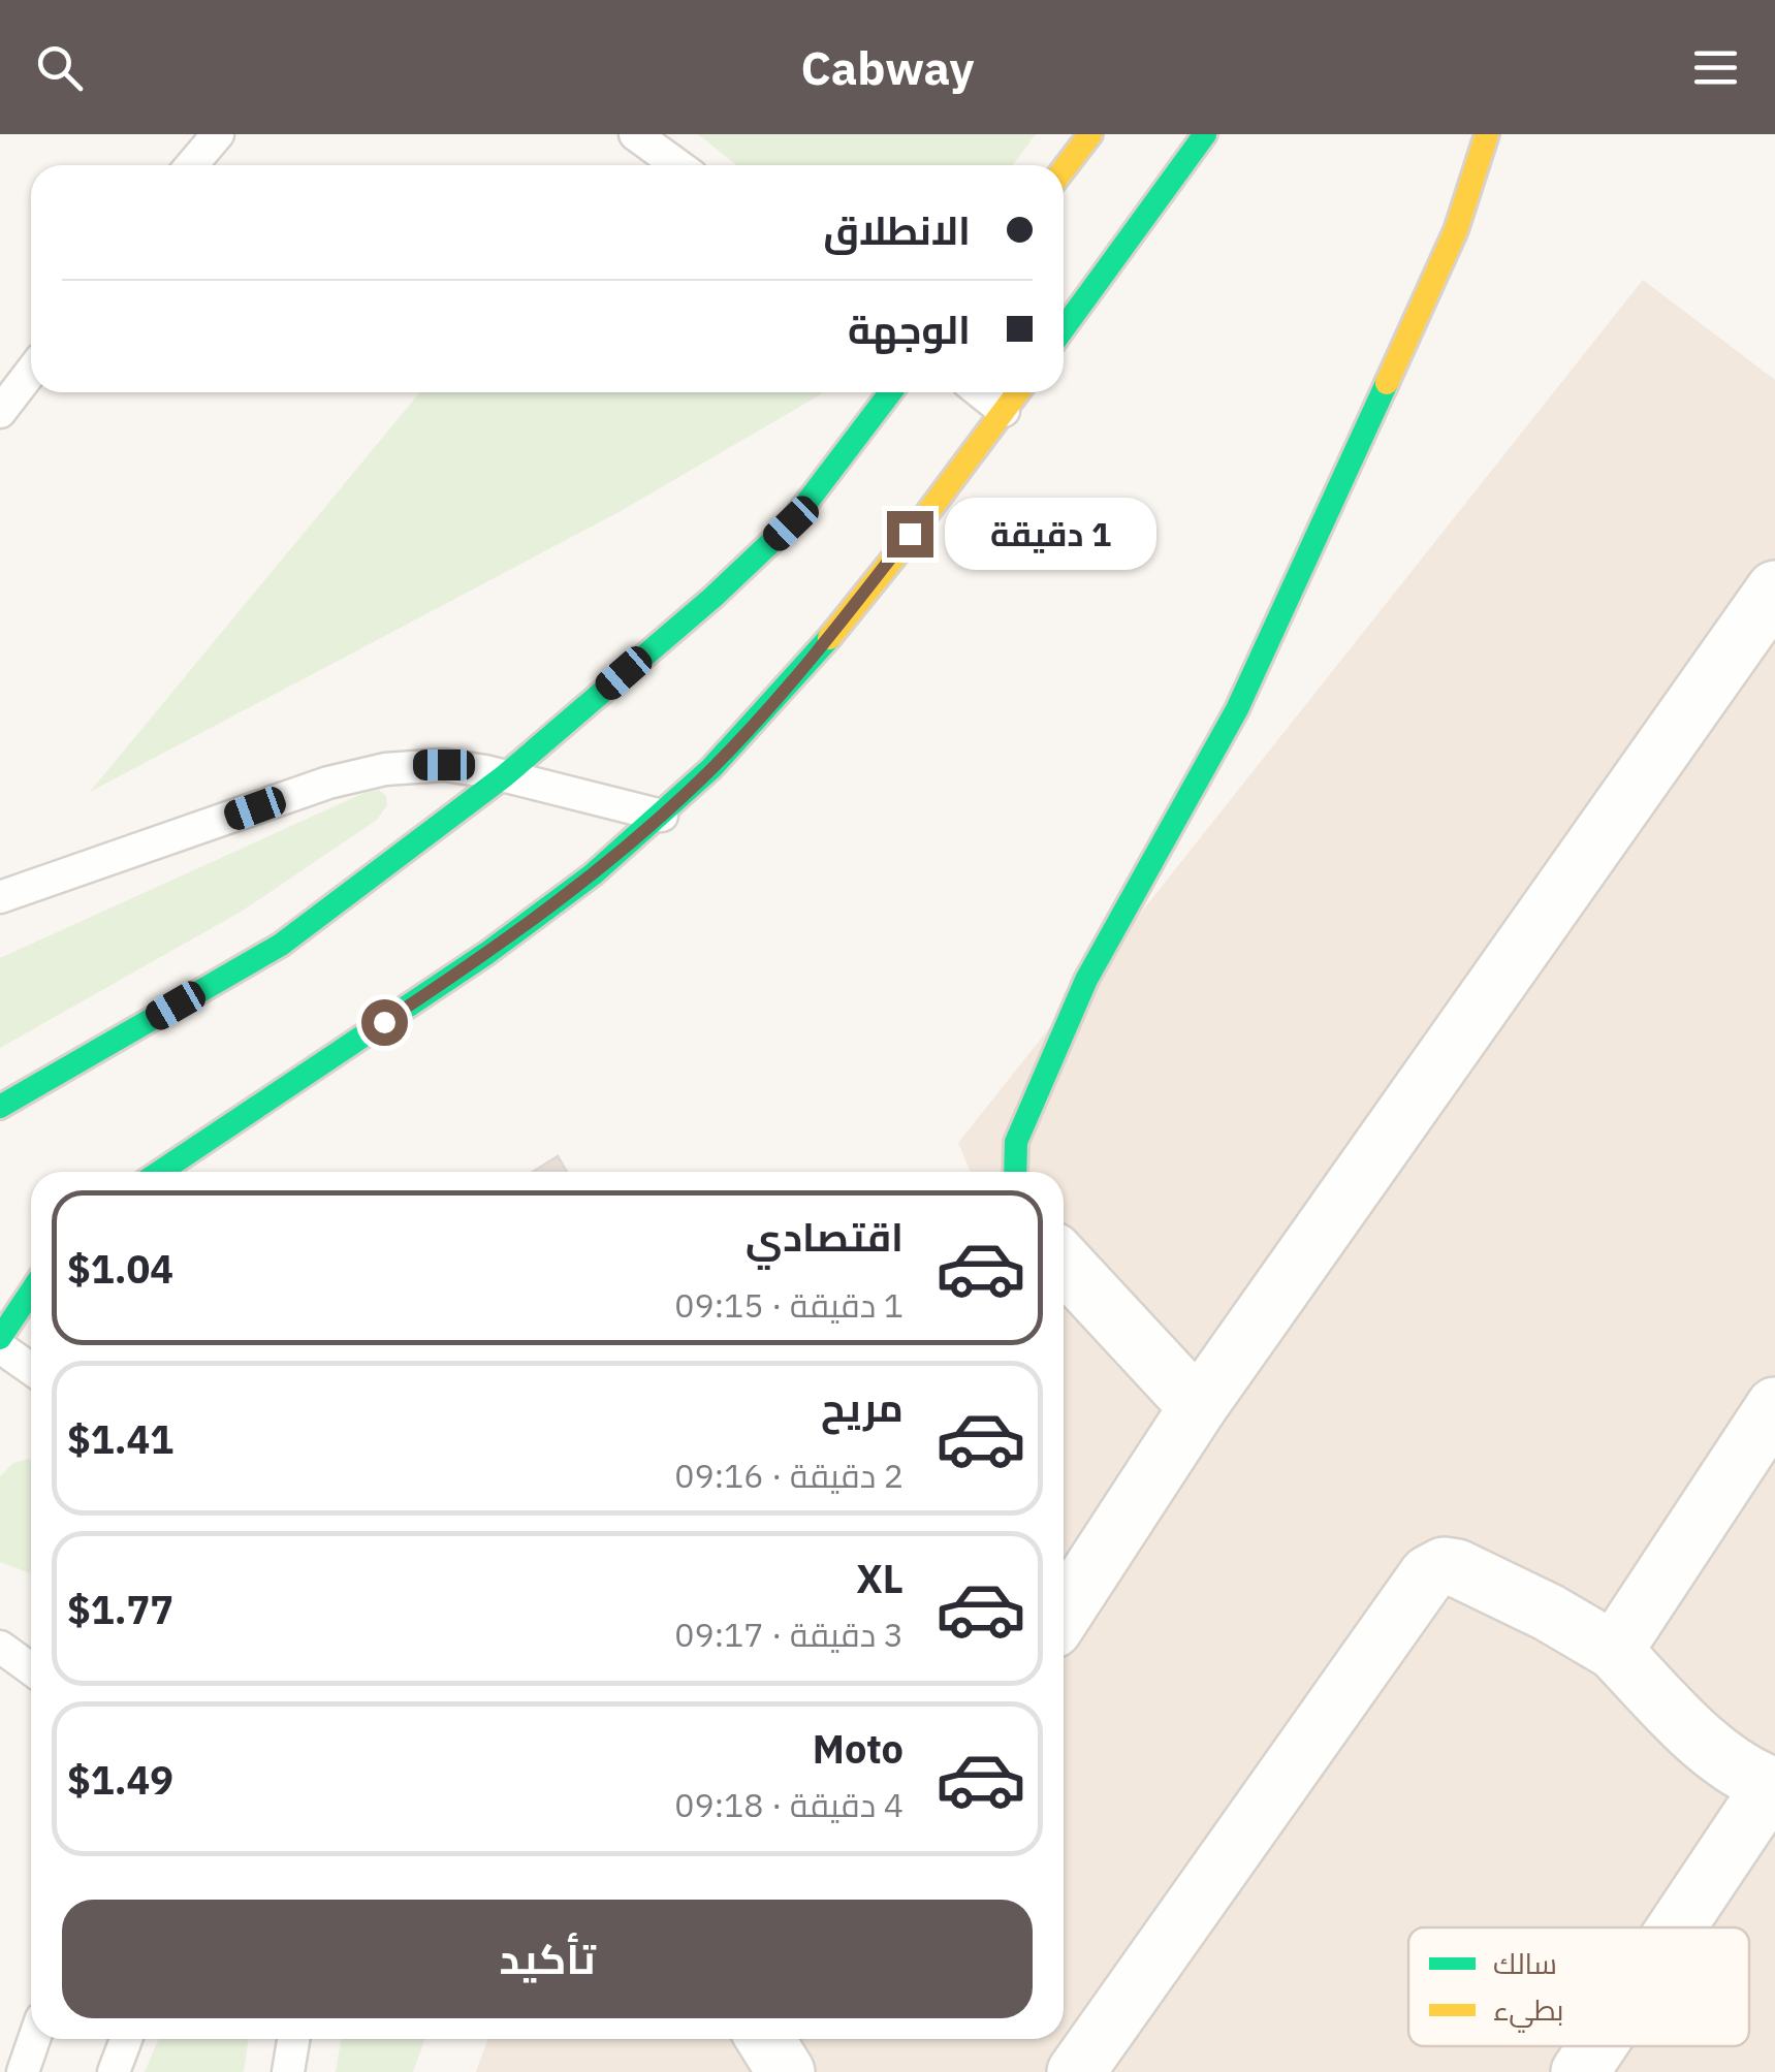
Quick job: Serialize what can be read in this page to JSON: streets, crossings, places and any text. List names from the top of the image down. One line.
{"legend":["سالك","بطيء"],"page":{"header":"Cabway","banner":["الانطلاق","الوجهة"],"bubble":"1 دقيقة","list":[{"name":"اقتصادي","note":"1 دقيقة · 09:15","value":"$1.04"},{"name":"مريح","note":"2 دقيقة · 09:16","value":"$1.41"},{"name":"XL","note":"3 دقيقة · 09:17","value":"$1.77"},{"name":"Moto","note":"4 دقيقة · 09:18","value":"$1.49"}],"buttons":"تأكيد"}}
